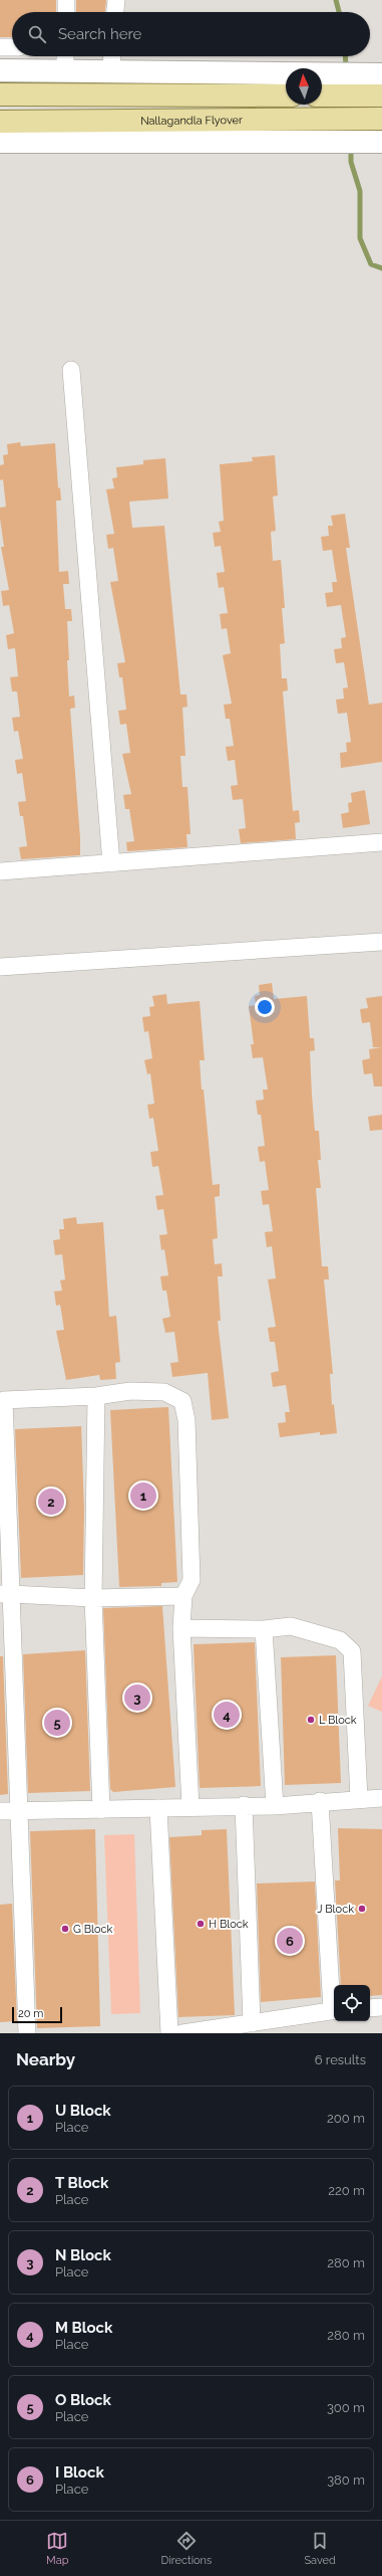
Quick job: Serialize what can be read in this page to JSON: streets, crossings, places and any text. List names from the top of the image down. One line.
{"streets":{"main road":["Nallagandla Flyover"]},"places":["L Block","J Block","H Block","G Block"],"scale_bar":"20 m","north":"top","page":{"search":"Search here","pins":["1","2","3","4","5","6"],"scale":"20 m","heading":["Nearby","6 results"],"list":[{"mark":"1","name":"U Block","note":"Place","value":"200 m"},{"mark":"2","name":"T Block","note":"Place","value":"220 m"},{"mark":"3","name":"N Block","note":"Place","value":"280 m"},{"mark":"4","name":"M Block","note":"Place","value":"280 m"},{"mark":"5","name":"O Block","note":"Place","value":"300 m"},{"mark":"6","name":"I Block","note":"Place","value":"380 m"}],"nav":["Map","Directions","Saved"]}}
